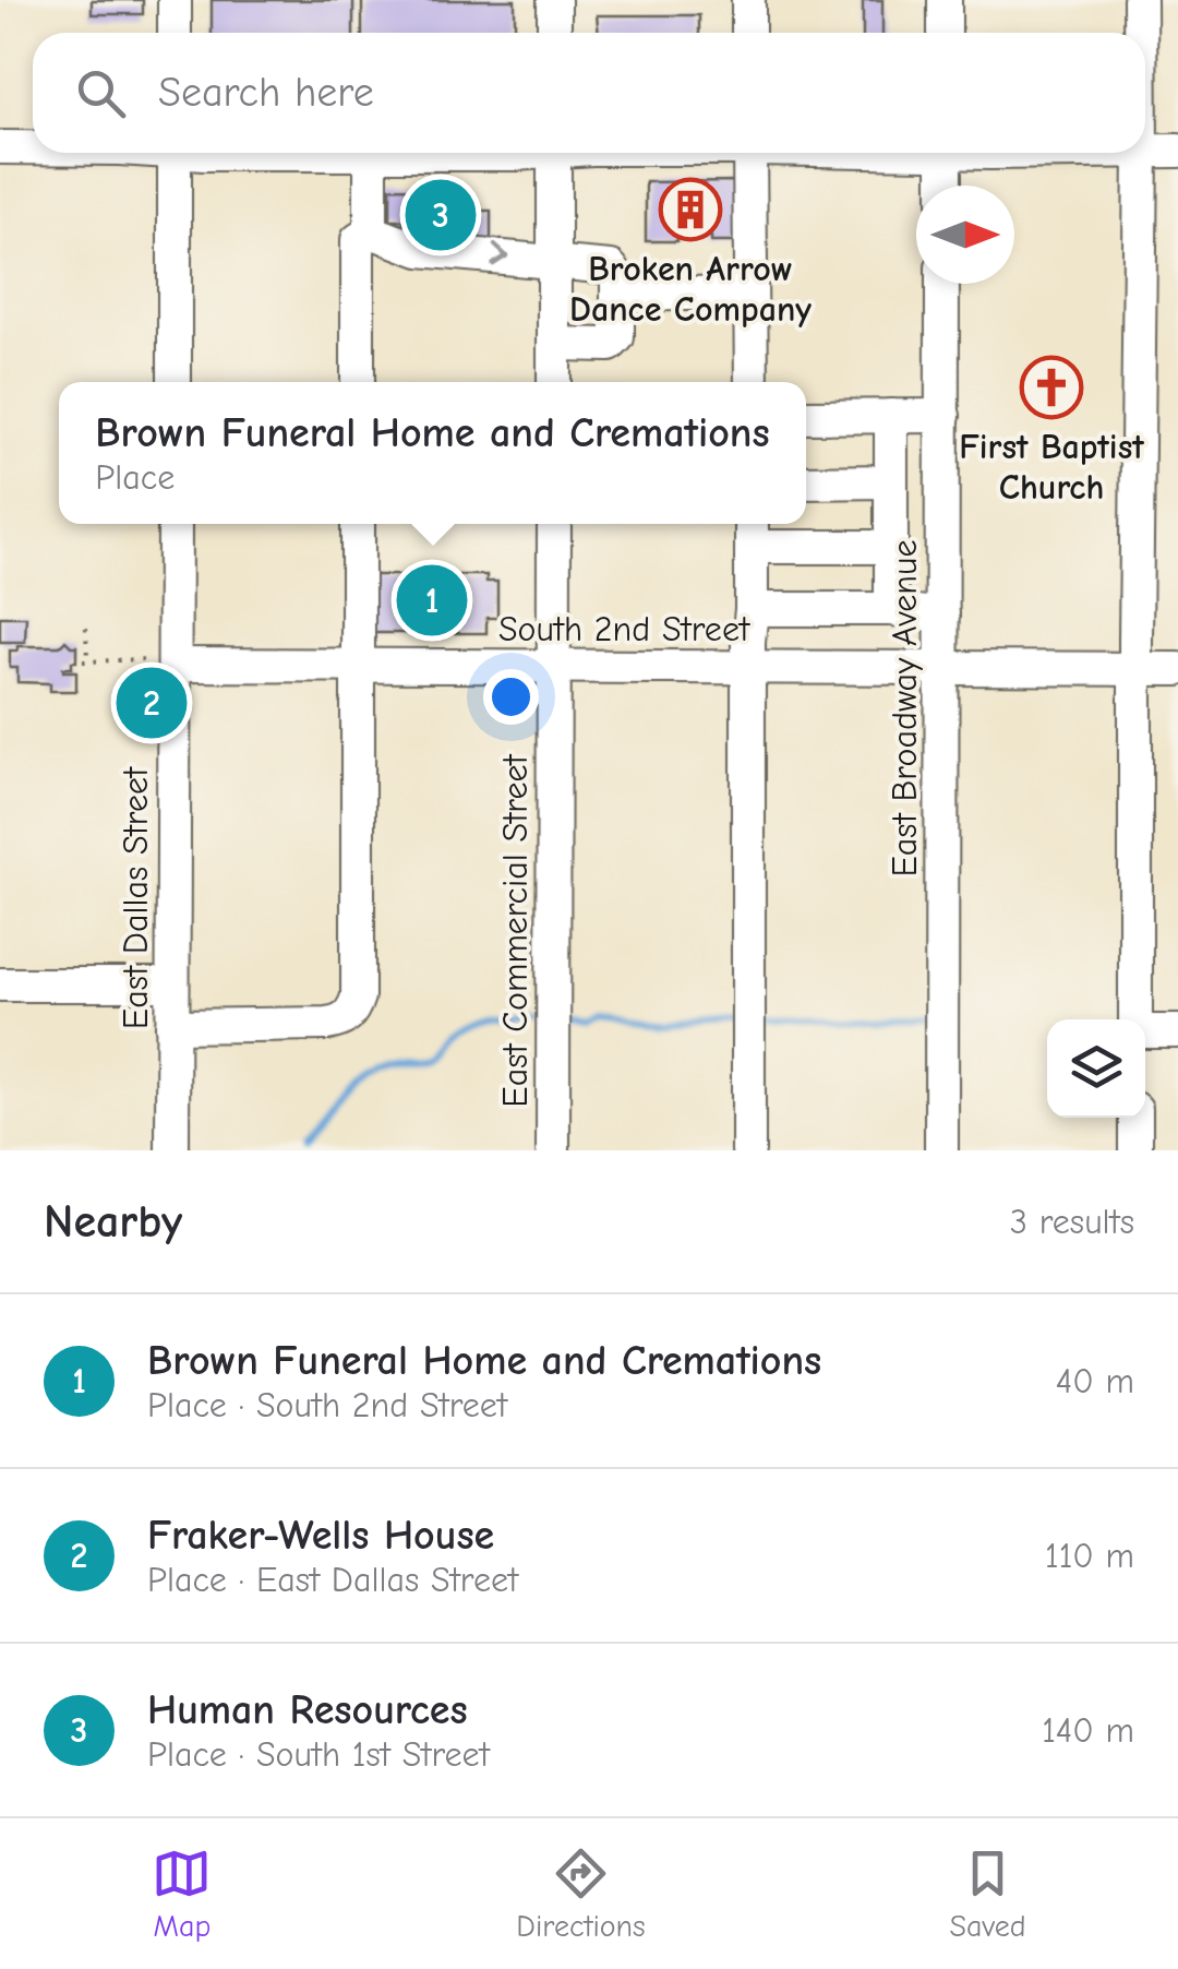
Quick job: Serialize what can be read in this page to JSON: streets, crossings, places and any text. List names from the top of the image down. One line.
{"streets":{"street":["South 2nd Street","East Broadway Avenue","East Dallas Street","East Commercial Street"]},"crossings":[["South 2nd Street","East Broadway Avenue"],["South 2nd Street","East Dallas Street"],["South 2nd Street","East Commercial Street"]],"places":{"building":["Broken Arrow Dance Company"],"church":["First Baptist Church"]},"north":"right","page":{"search":"Search here","pins":["3","1","2"],"popup":["Brown Funeral Home and Cremations","Place"],"heading":["Nearby","3 results"],"list":[{"mark":"1","name":"Brown Funeral Home and Cremations","note":"Place · South 2nd Street","value":"40 m"},{"mark":"2","name":"Fraker-Wells House","note":"Place · East Dallas Street","value":"110 m"},{"mark":"3","name":"Human Resources","note":"Place · South 1st Street","value":"140 m"}],"nav":["Map","Directions","Saved"]}}
